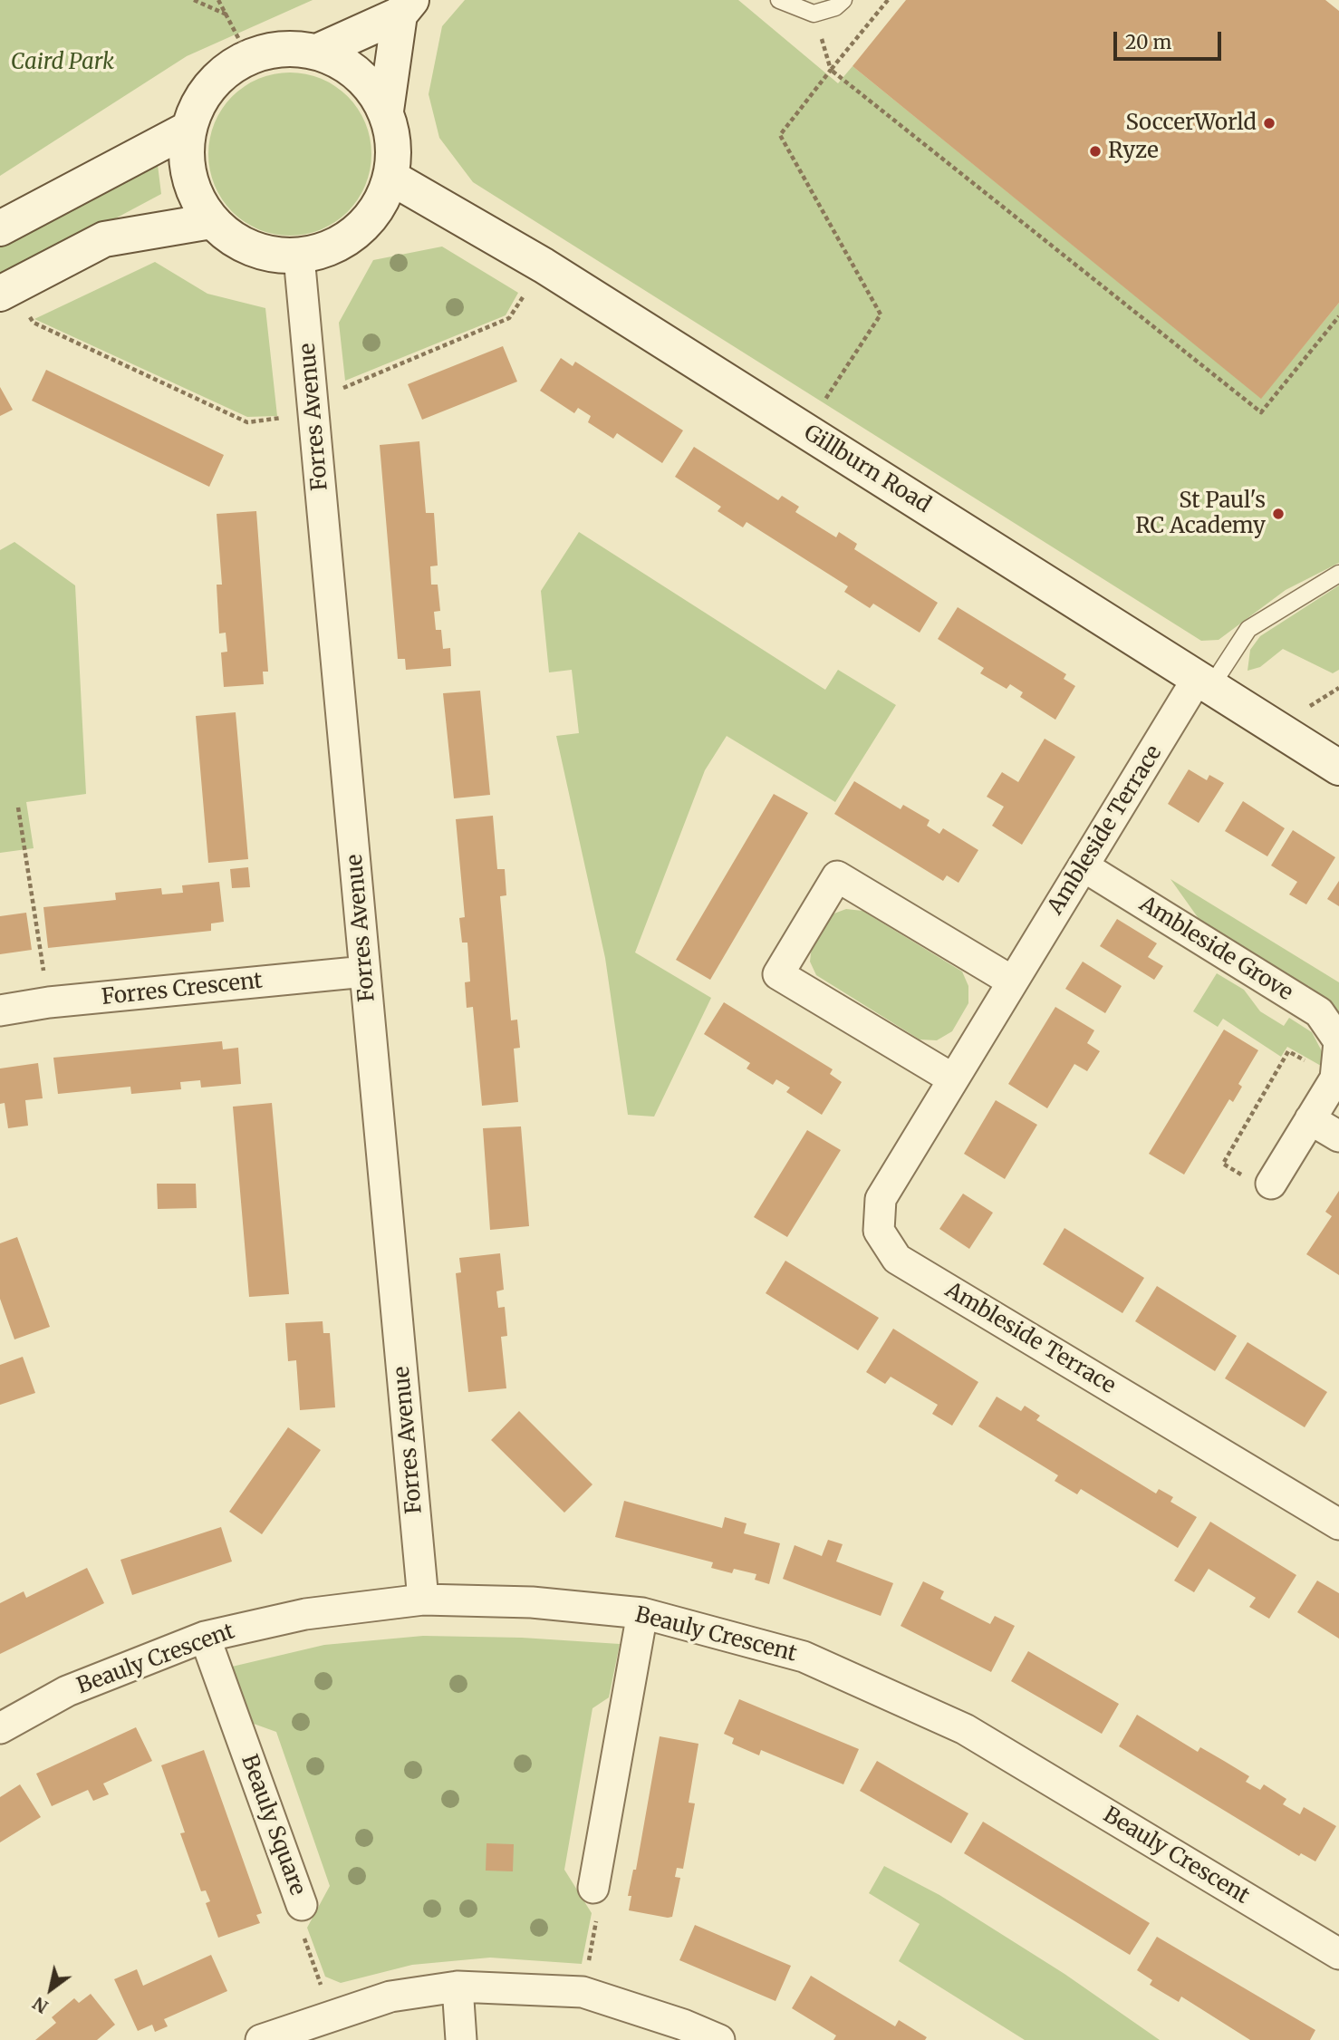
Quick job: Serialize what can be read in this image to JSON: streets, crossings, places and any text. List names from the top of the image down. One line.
{"streets":{"street":["Forres Avenue","Gillburn Road","Ambleside Terrace","Ambleside Grove","Forres Crescent","Beauly Crescent","Beauly Square"]},"crossings":[["Forres Avenue","Gillburn Road"],["Forres Avenue","Forres Crescent"],["Forres Avenue","Beauly Crescent"],["Gillburn Road","Ambleside Terrace"],["Ambleside Terrace","Ambleside Grove"],["Beauly Crescent","Beauly Square"]],"parks":["Caird Park"],"places":["SoccerWorld","Ryze","St Paul's RC Academy"],"scale_bar":"20 m","north":"bottom left"}
